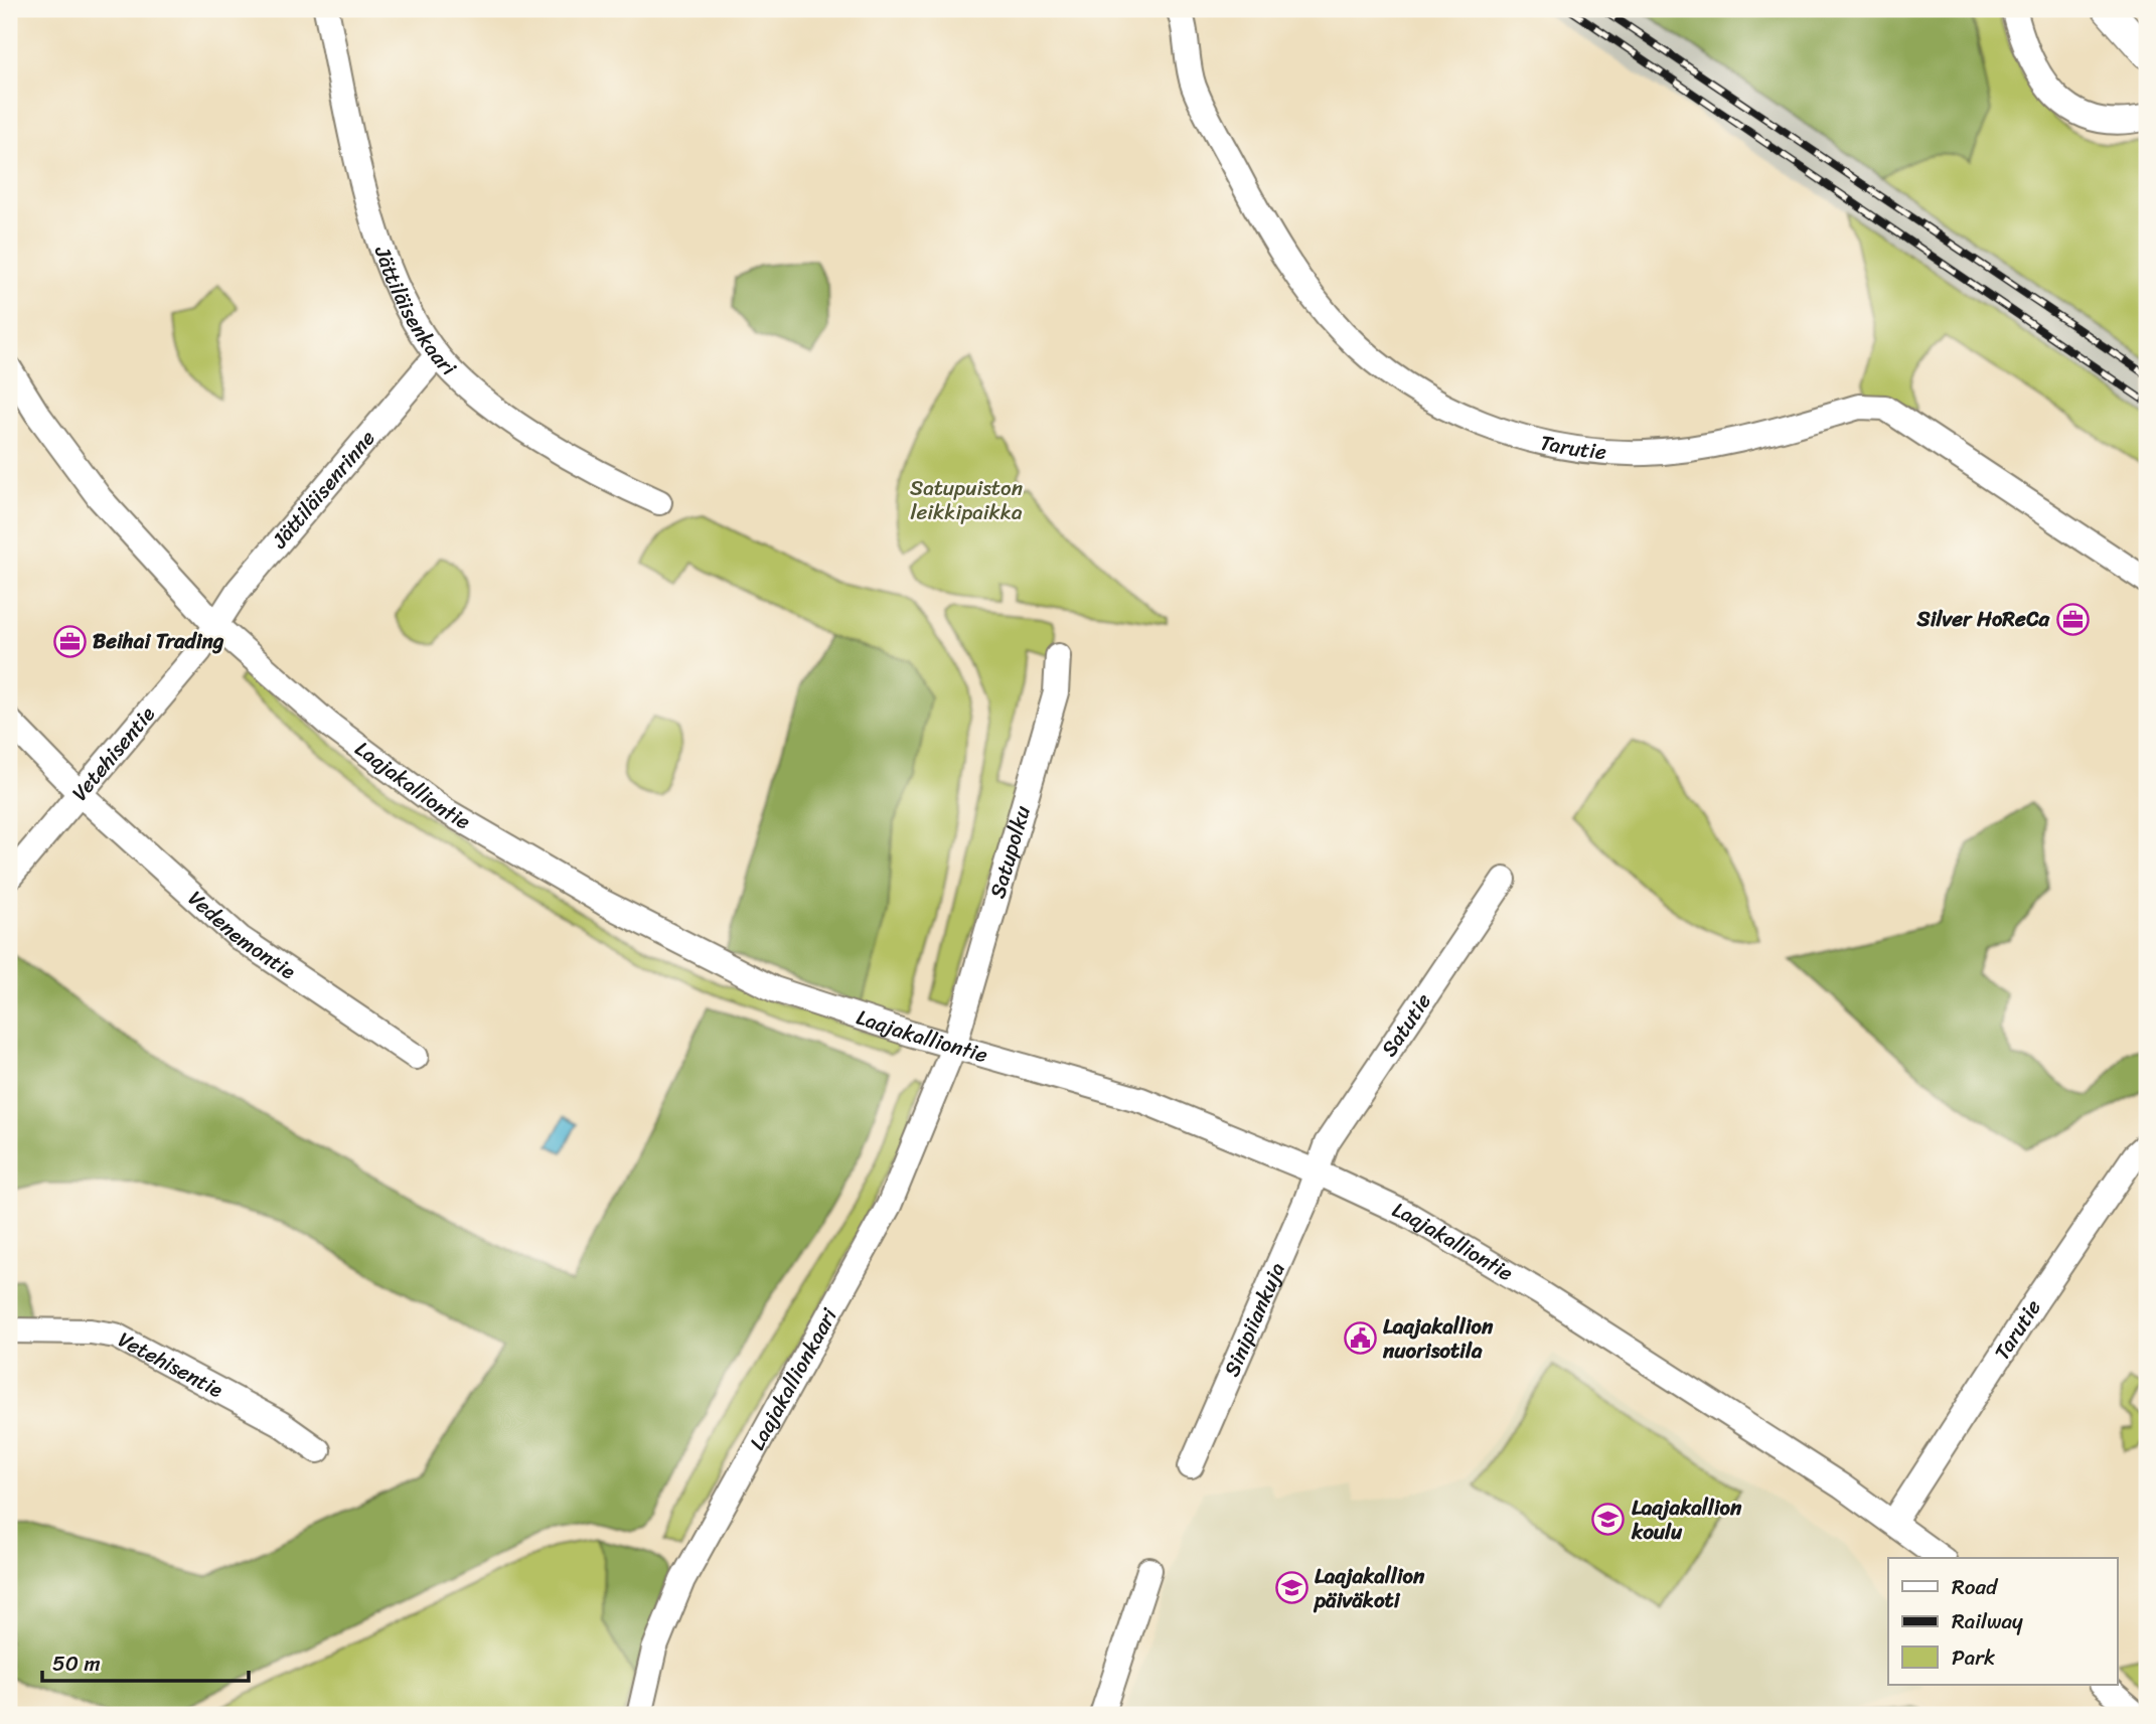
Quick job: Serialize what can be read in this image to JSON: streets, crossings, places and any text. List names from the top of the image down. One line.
{"streets":{"street":["Jättiläisenkaari","Tarutie","Jättiläisenrinne","Vetehisentie","Laajakalliontie","Satupolku","Vedenemontie","Satutie","Sinipiiankuja","Laajakallionkaari"]},"crossings":[["Jättiläisenkaari","Jättiläisenrinne"],["Tarutie","Laajakalliontie"],["Jättiläisenrinne","Vetehisentie"],["Jättiläisenrinne","Laajakalliontie"],["Vetehisentie","Laajakalliontie"],["Vetehisentie","Vedenemontie"],["Laajakalliontie","Satupolku"],["Laajakalliontie","Satutie"],["Laajakalliontie","Sinipiiankuja"],["Laajakalliontie","Laajakallionkaari"],["Satupolku","Laajakallionkaari"],["Satutie","Sinipiiankuja"]],"parks":["Satupuiston leikkipaikka"],"places":{"office":["Silver HoReCa","Beihai Trading"],"public building":["Laajakallion nuorisotila"],"school or university":["Laajakallion koulu","Laajakallion päiväkoti"]},"legend":["Road","Railway","Park"],"scale_bar":"50 m"}
